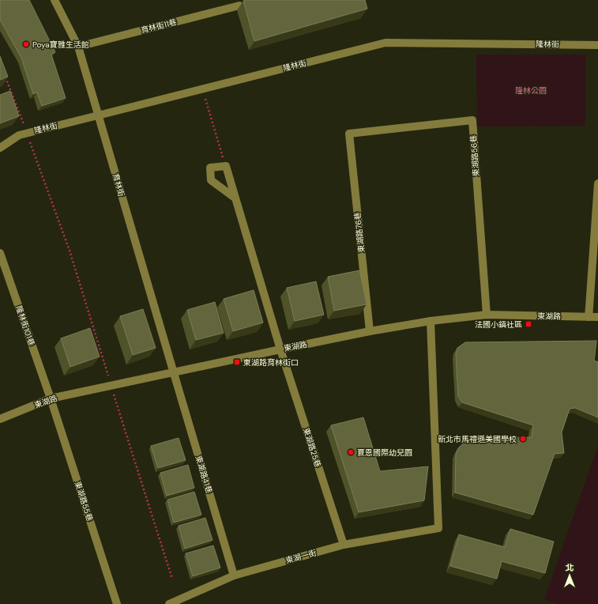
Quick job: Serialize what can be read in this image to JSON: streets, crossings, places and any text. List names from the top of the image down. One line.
{"streets":{"street":["育林街11巷","隆林街","東湖路56巷","育林街","東湖路76巷","東湖路","隆林街101巷","東湖路25巷","東湖路41巷","東湖路55巷","東湖一街"]},"crossings":[["育林街11巷","育林街"],["隆林街","育林街"],["東湖路56巷","東湖路76巷"],["東湖路56巷","東湖路"],["育林街","東湖路"],["育林街","東湖路41巷"],["東湖路76巷","東湖路"],["東湖路","隆林街101巷"],["東湖路","東湖路25巷"],["東湖路","東湖路41巷"],["東湖路","東湖路55巷"],["東湖路","東湖一街"],["隆林街101巷","東湖路55巷"],["東湖路25巷","東湖一街"],["東湖路41巷","東湖一街"]],"parks":["隆林公園"],"places":{"other":["Poya寶雅生活館","新北市馬禮遜美國學校","夏恩國際幼兒園"],"transit":["法國小鎮社區","東湖路育林街口"]},"north":"top"}
